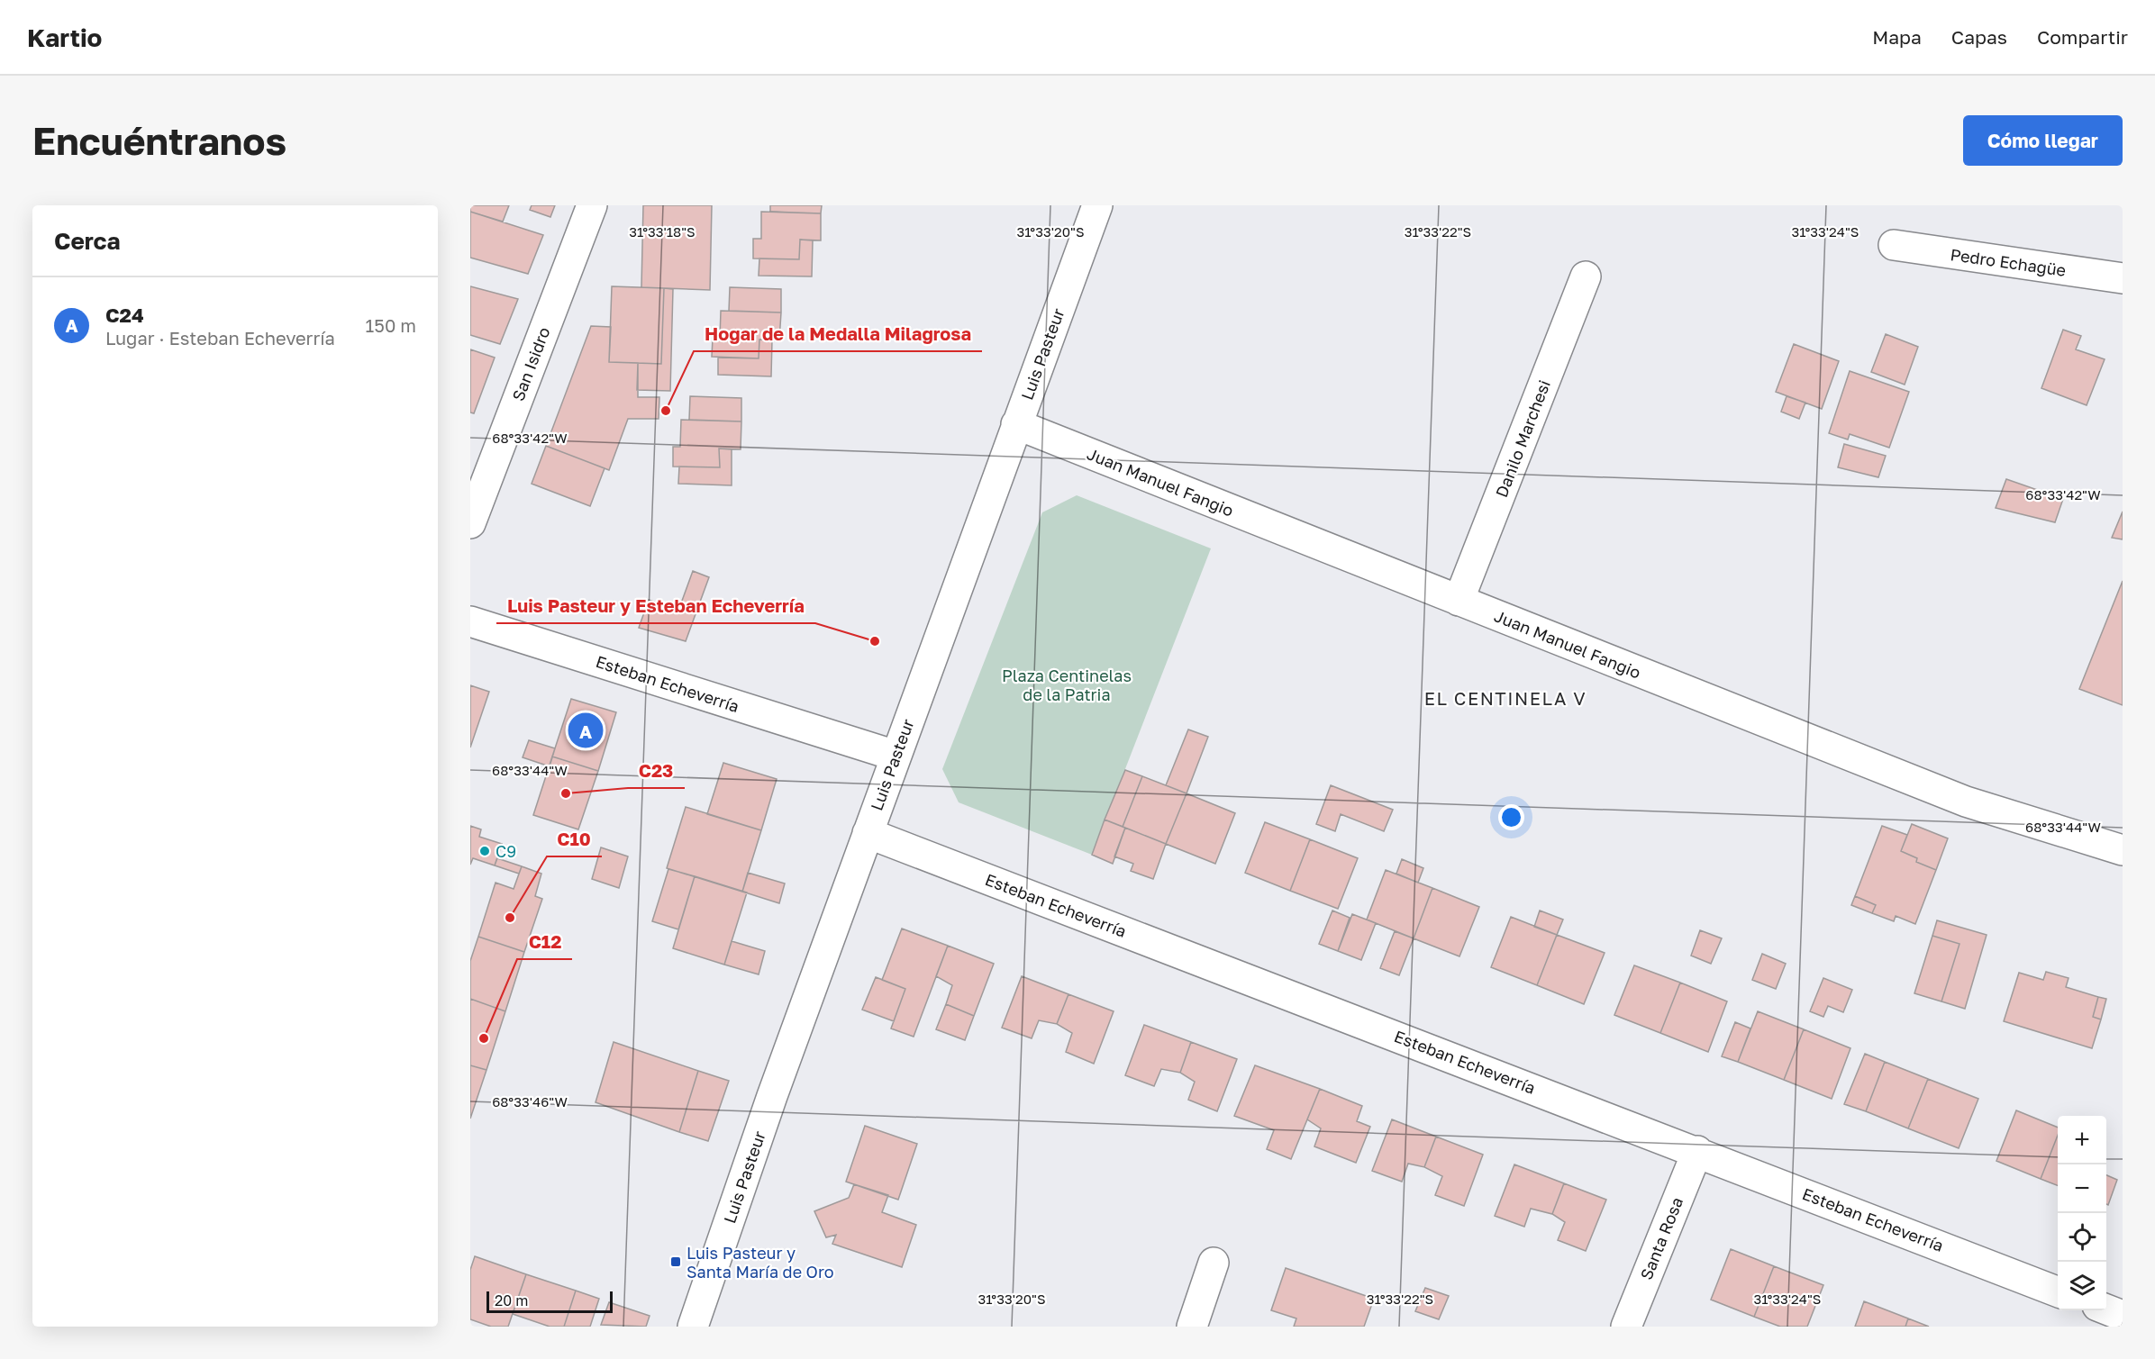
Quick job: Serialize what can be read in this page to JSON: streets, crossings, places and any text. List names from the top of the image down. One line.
{"streets":{"street":["Pedro Echagüe","Luis Pasteur","San Isidro","Danilo Marchesi","Juan Manuel Fangio","Esteban Echeverría","Santa Rosa"]},"crossings":[["Luis Pasteur","Juan Manuel Fangio"],["Luis Pasteur","Esteban Echeverría"],["Danilo Marchesi","Juan Manuel Fangio"],["Esteban Echeverría","Santa Rosa"]],"districts":["EL CENTINELA V"],"parks":["Plaza Centinelas de la Patria"],"places":{"other":["Hogar de la Medalla Milagrosa","Luis Pasteur y Esteban Echeverría","C23","C9","C10","C12"],"transit":["Luis Pasteur y Santa María de Oro"]},"scale_bar":"20 m","page":{"header":"Kartio","nav":["Mapa","Capas","Compartir"],"buttons":"Cómo llegar","title":"Encuéntranos","heading":"Cerca","list":[{"mark":"A","name":"C24","note":"Lugar · Esteban Echeverría","value":"150 m"}],"pins":"A","map_buttons":["+","−"],"scale":"20 m"},"coordinates":["31°33'18\"S","31°33'20\"S","31°33'22\"S","31°33'24\"S","68°33'42\"W","68°33'44\"W","68°33'46\"W"]}
